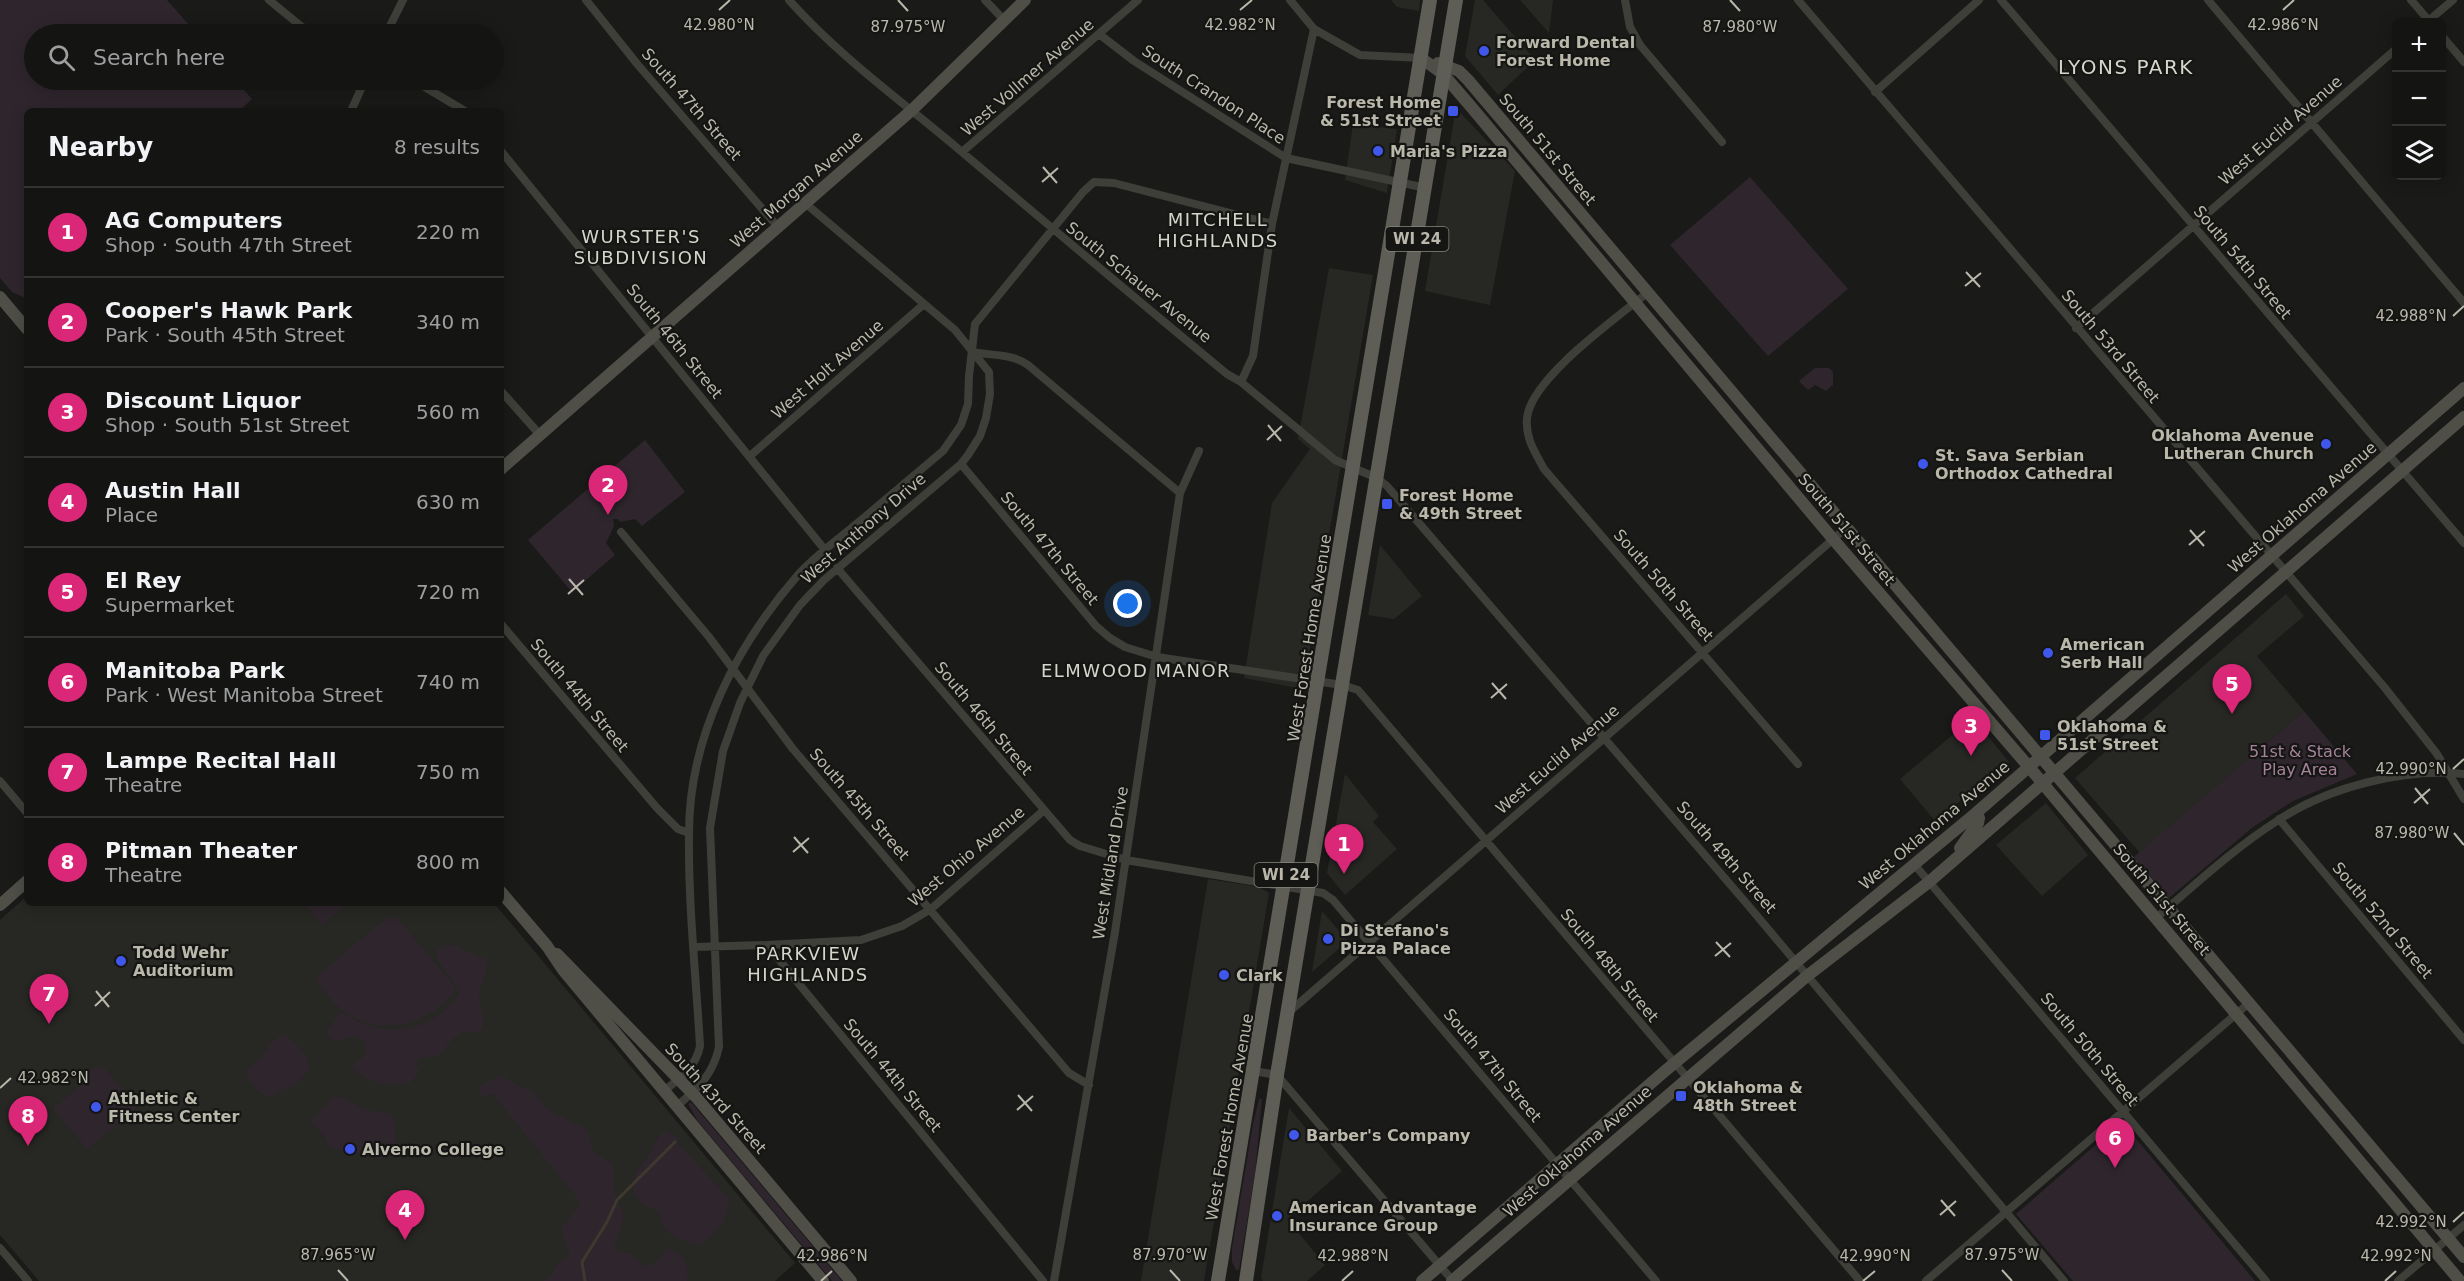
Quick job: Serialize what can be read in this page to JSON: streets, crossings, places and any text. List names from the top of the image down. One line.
{"streets":{"main road":["WI 24","West Forest Home Avenue"],"street":["West Vollmer Avenue","South Crandon Place","South 47th Street","West Euclid Avenue","South 51st Street","West Morgan Avenue","South 54th Street","South Schauer Avenue","South 46th Street","South 53rd Street","West Holt Avenue","West Oklahoma Avenue","West Anthony Drive","South 50th Street","South 44th Street","South 45th Street","West Ohio Avenue","South 49th Street","West Midland Drive","South 52nd Street","South 48th Street","South 43rd Street"]},"crossings":[["West Vollmer Avenue","South Crandon Place"],["West Vollmer Avenue","South Schauer Avenue"],["South Crandon Place","West Forest Home Avenue"],["South 47th Street","West Euclid Avenue"],["South 47th Street","West Morgan Avenue"],["South 47th Street","South 46th Street"],["South 47th Street","West Oklahoma Avenue"],["South 47th Street","West Anthony Drive"],["South 47th Street","West Forest Home Avenue"],["South 47th Street","West Midland Drive"],["South 47th Street","South 48th Street"],["West Euclid Avenue","South 51st Street"],["West Euclid Avenue","South 54th Street"],["West Euclid Avenue","South 53rd Street"],["West Euclid Avenue","South 50th Street"],["West Euclid Avenue","West Forest Home Avenue"],["West Euclid Avenue","South 49th Street"],["West Euclid Avenue","South 48th Street"],["South 51st Street","West Oklahoma Avenue"],["South 51st Street","South 50th Street"],["South 51st Street","West Forest Home Avenue"],["West Morgan Avenue","South Schauer Avenue"],["West Morgan Avenue","South 46th Street"],["South 54th Street","West Oklahoma Avenue"],["South Schauer Avenue","West Anthony Drive"],["South Schauer Avenue","West Forest Home Avenue"],["South Schauer Avenue","South 49th Street"],["South 46th Street","West Holt Avenue"],["South 46th Street","West Anthony Drive"],["South 46th Street","West Forest Home Avenue"],["South 46th Street","West Ohio Avenue"],["South 46th Street","West Midland Drive"],["South 53rd Street","West Oklahoma Avenue"],["West Oklahoma Avenue","South 50th Street"],["West Oklahoma Avenue","South 49th Street"],["West Oklahoma Avenue","South 48th Street"],["West Anthony Drive","South 44th Street"],["West Anthony Drive","South 45th Street"],["West Anthony Drive","South 43rd Street"],["West Forest Home Avenue","South 49th Street"],["West Forest Home Avenue","South 48th Street"],["South 44th Street","West Ohio Avenue"],["South 45th Street","West Ohio Avenue"],["South 45th Street","West Midland Drive"]],"districts":["LYONS PARK","MITCHELL HIGHLANDS","WURSTER'S SUBDIVISION","ELMWOOD MANOR","PARKVIEW HIGHLANDS"],"parks":["51st & Stack Play Area"],"places":{"other":["Forward Dental Forest Home","Maria's Pizza","Oklahoma Avenue Lutheran Church","St. Sava Serbian Orthodox Cathedral","American Serb Hall","Di Stefano's Pizza Palace","Todd Wehr Auditorium","Clark","Athletic & Fitness Center","Barber's Company","Alverno College","American Advantage Insurance Group"],"transit":["Forest Home & 51st Street","Forest Home & 49th Street","Oklahoma & 51st Street","Oklahoma & 48th Street"]},"page":{"map_buttons":["+","−"],"search":"Search here","heading":["Nearby","8 results"],"list":[{"mark":"1","name":"AG Computers","note":"Shop · South 47th Street","value":"220 m"},{"mark":"2","name":"Cooper's Hawk Park","note":"Park · South 45th Street","value":"340 m"},{"mark":"3","name":"Discount Liquor","note":"Shop · South 51st Street","value":"560 m"},{"mark":"4","name":"Austin Hall","note":"Place","value":"630 m"},{"mark":"5","name":"El Rey","note":"Supermarket","value":"720 m"},{"mark":"6","name":"Manitoba Park","note":"Park · West Manitoba Street","value":"740 m"},{"mark":"7","name":"Lampe Recital Hall","note":"Theatre","value":"750 m"},{"mark":"8","name":"Pitman Theater","note":"Theatre","value":"800 m"}],"pins":["2","5","3","1","7","8","6","4"]},"coordinates":["42.980°N","42.982°N","42.986°N","87.975°W","87.980°W","42.988°N","42.990°N","42.992°N","87.965°W","87.970°W"]}
